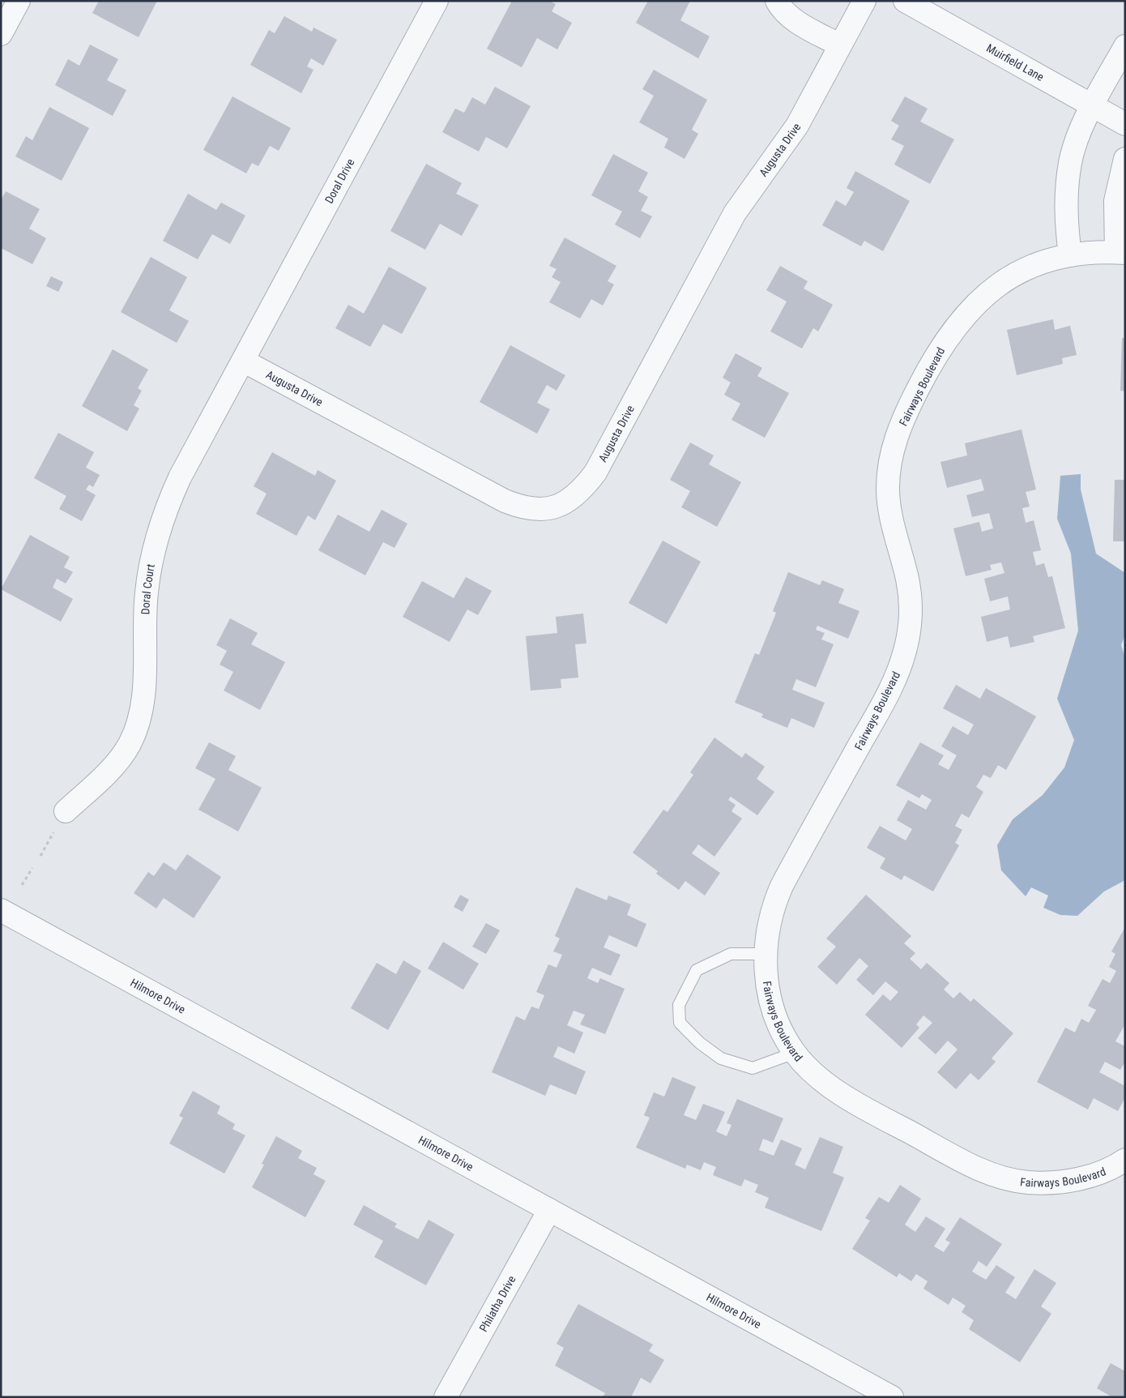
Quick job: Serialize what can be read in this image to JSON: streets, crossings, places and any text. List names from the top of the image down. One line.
{"streets":{"street":["Muirfield Lane","Augusta Drive","Doral Drive","Fairways Boulevard","Doral Court","Hilmore Drive","Philatha Drive"]},"crossings":[["Augusta Drive","Doral Drive"],["Augusta Drive","Doral Court"],["Doral Drive","Doral Court"],["Hilmore Drive","Philatha Drive"]]}
